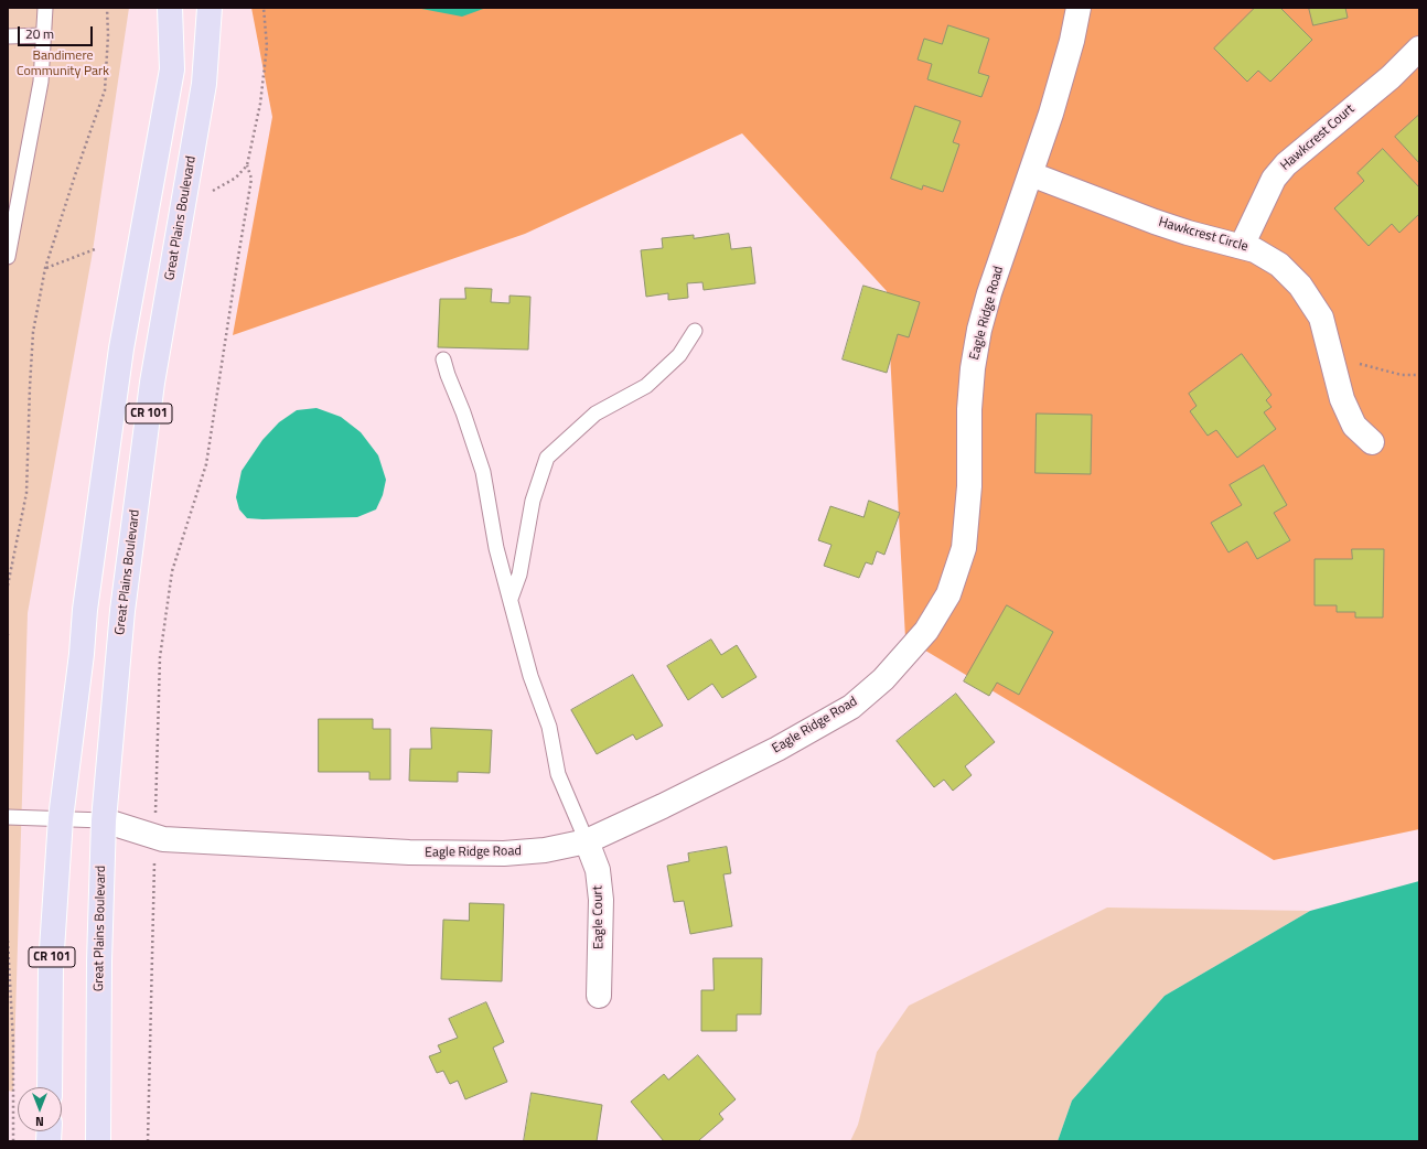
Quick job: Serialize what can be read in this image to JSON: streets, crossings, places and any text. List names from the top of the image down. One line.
{"streets":{"main road":["Great Plains Boulevard","CR 101"],"street":["Hawkcrest Court","Hawkcrest Circle","Eagle Ridge Road","Eagle Court"]},"crossings":[["Hawkcrest Court","Hawkcrest Circle"],["Great Plains Boulevard","Eagle Ridge Road"],["Hawkcrest Circle","Eagle Ridge Road"],["Eagle Ridge Road","Eagle Court"]],"parks":["Bandimere Community Park"],"scale_bar":"20 m","north":"bottom"}
